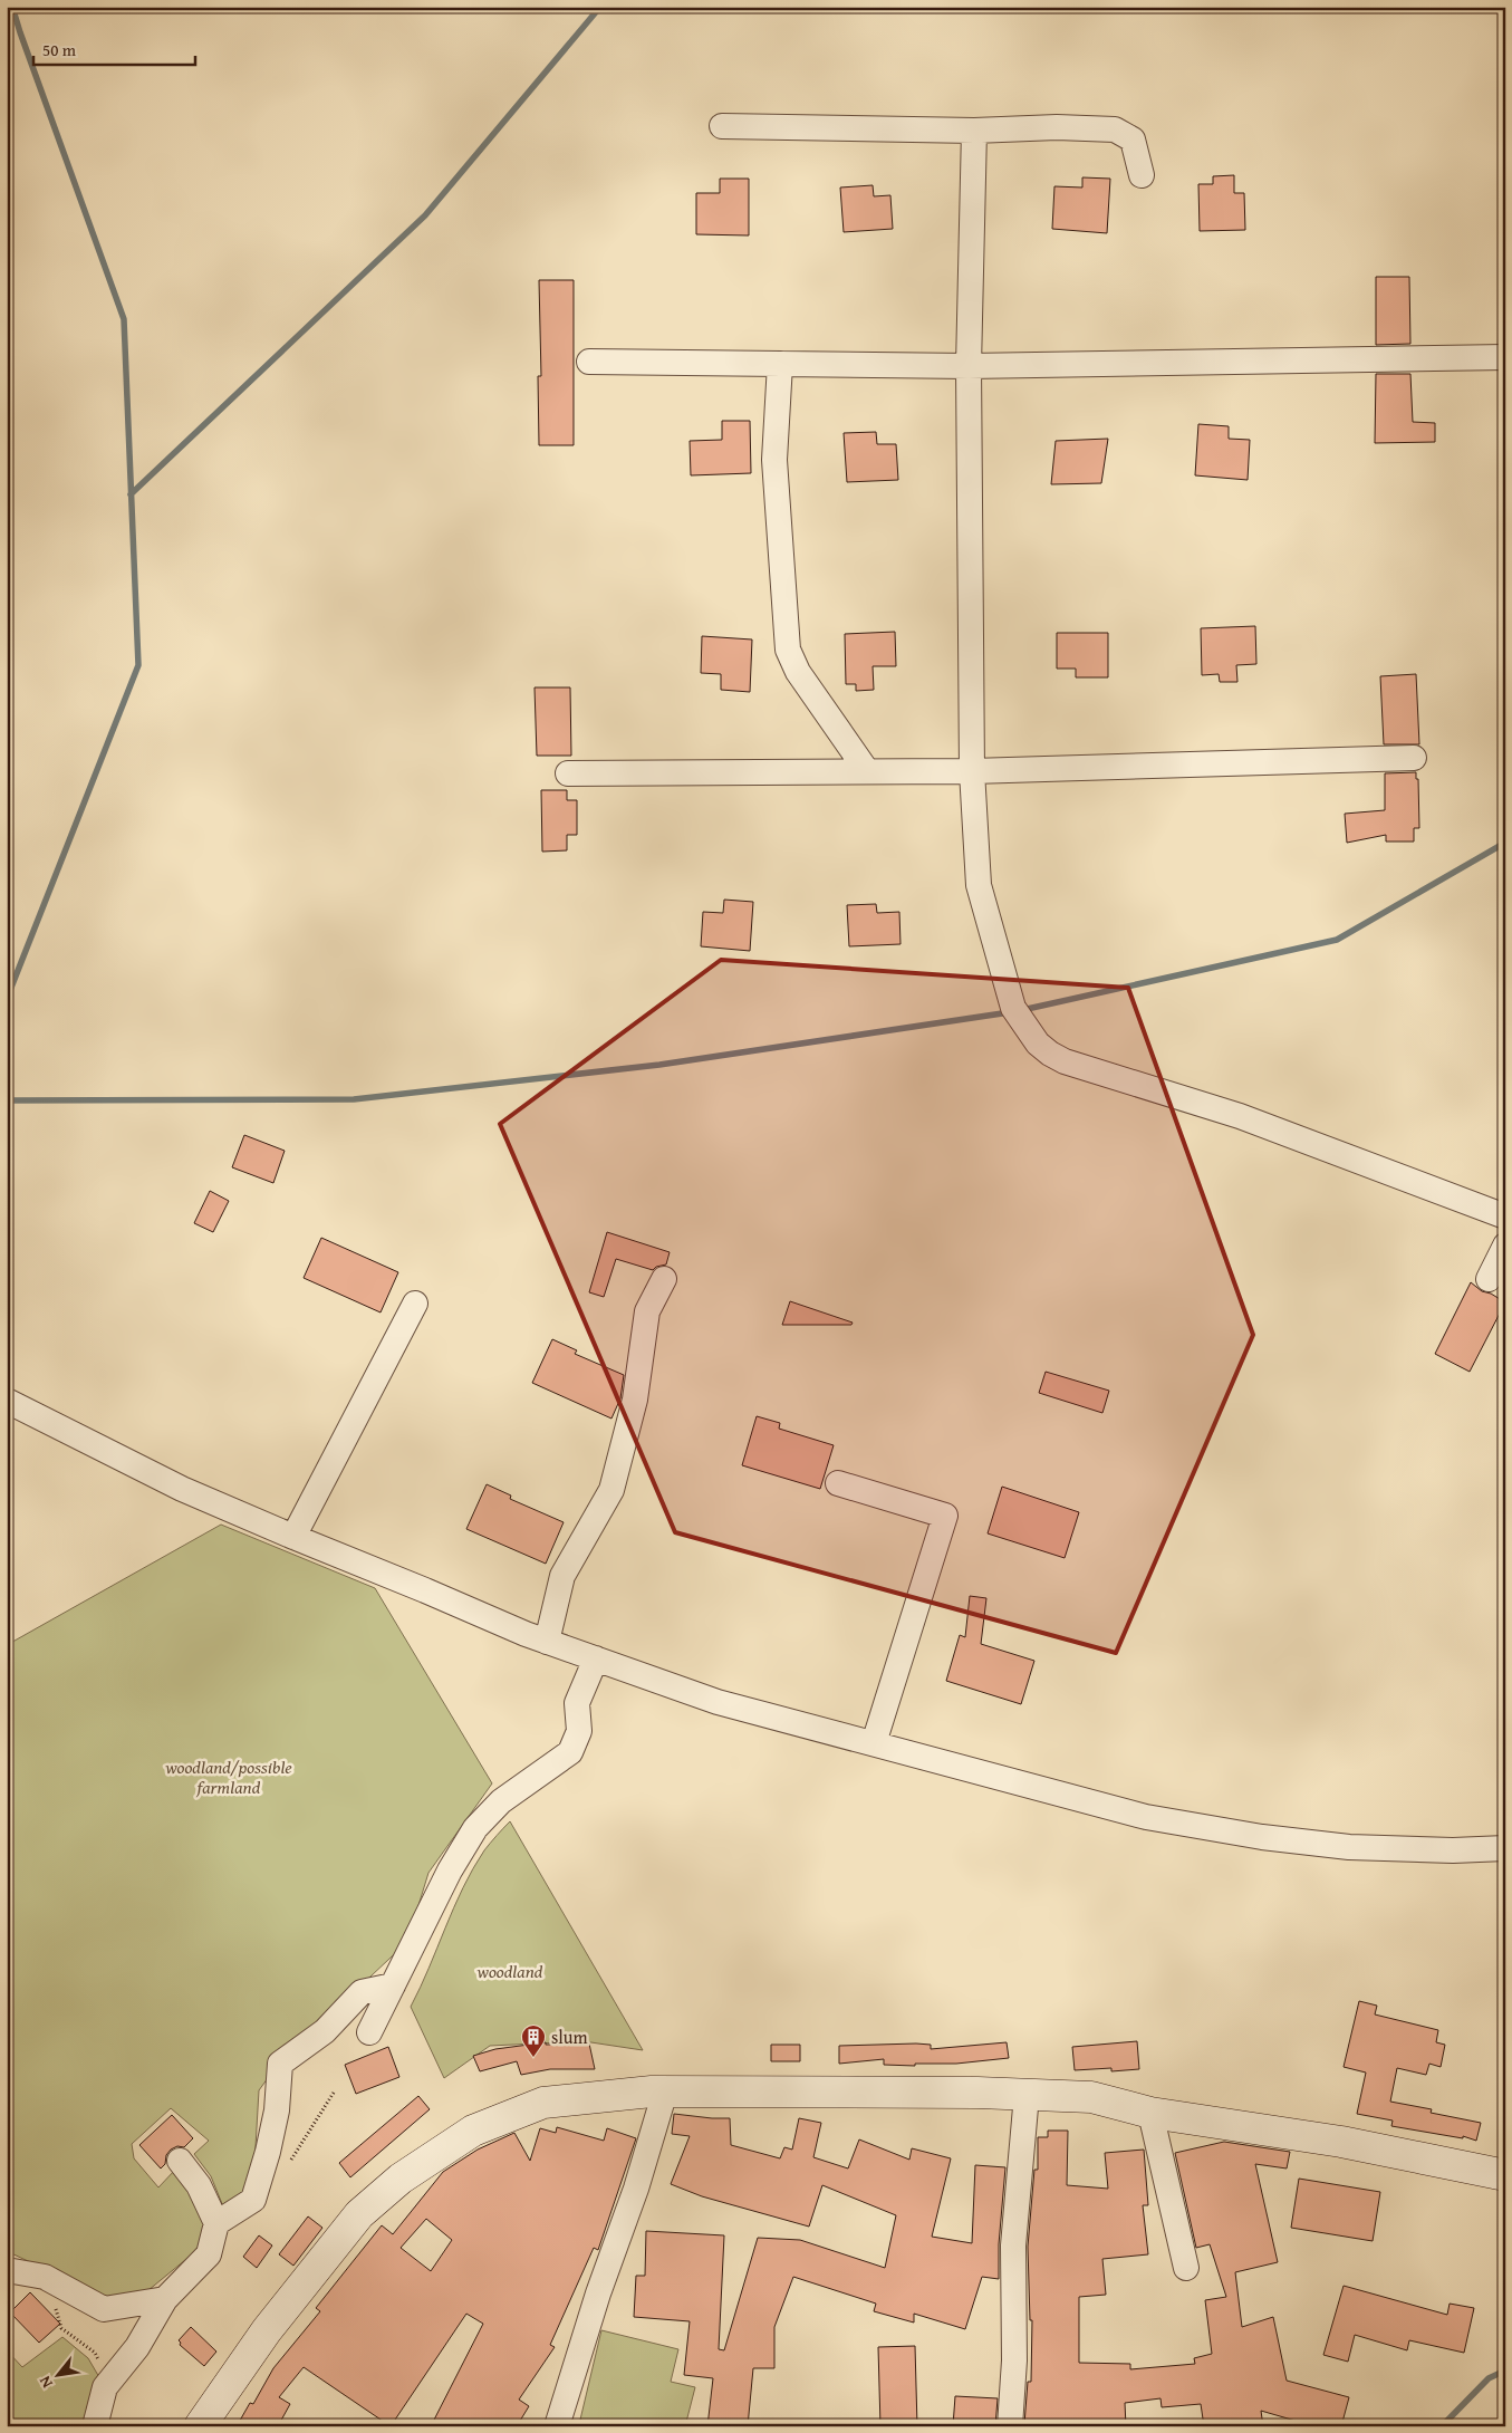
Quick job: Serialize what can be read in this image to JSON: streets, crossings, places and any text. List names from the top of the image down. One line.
{"parks":["woodland/possible farmland","woodland"],"places":{"building":["slum"]},"scale_bar":"50 m","north":"bottom left"}
